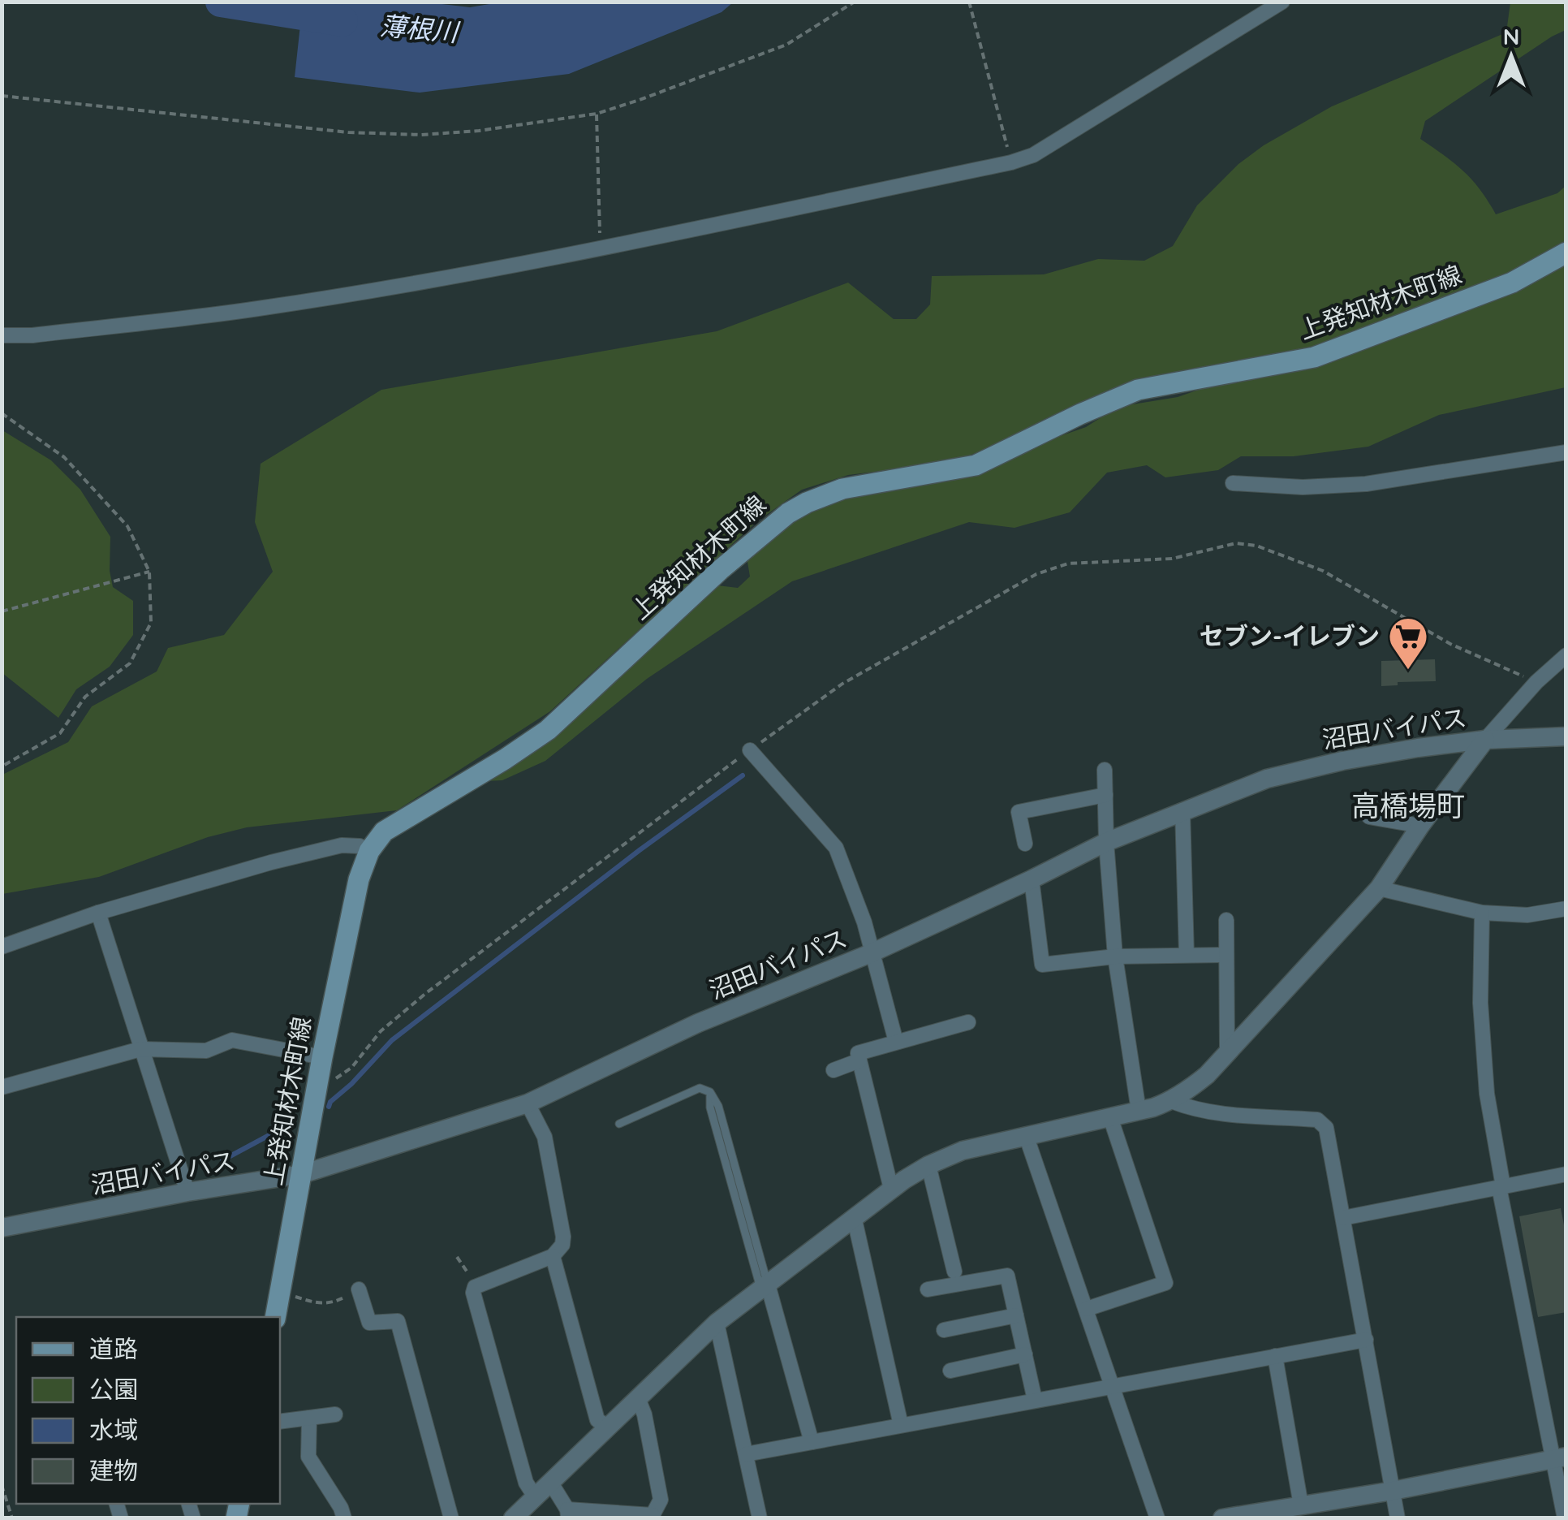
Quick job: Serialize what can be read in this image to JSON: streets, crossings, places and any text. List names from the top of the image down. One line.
{"streets":{"main road":["上発知材木町線"],"street":["沼田バイパス"]},"crossings":[["上発知材木町線","沼田バイパス"]],"districts":["高橋場町"],"water":["薄根川"],"places":{"supermarket":["セブン-イレブン"]},"legend":["道路","公園","水域","建物"],"north":"top"}
